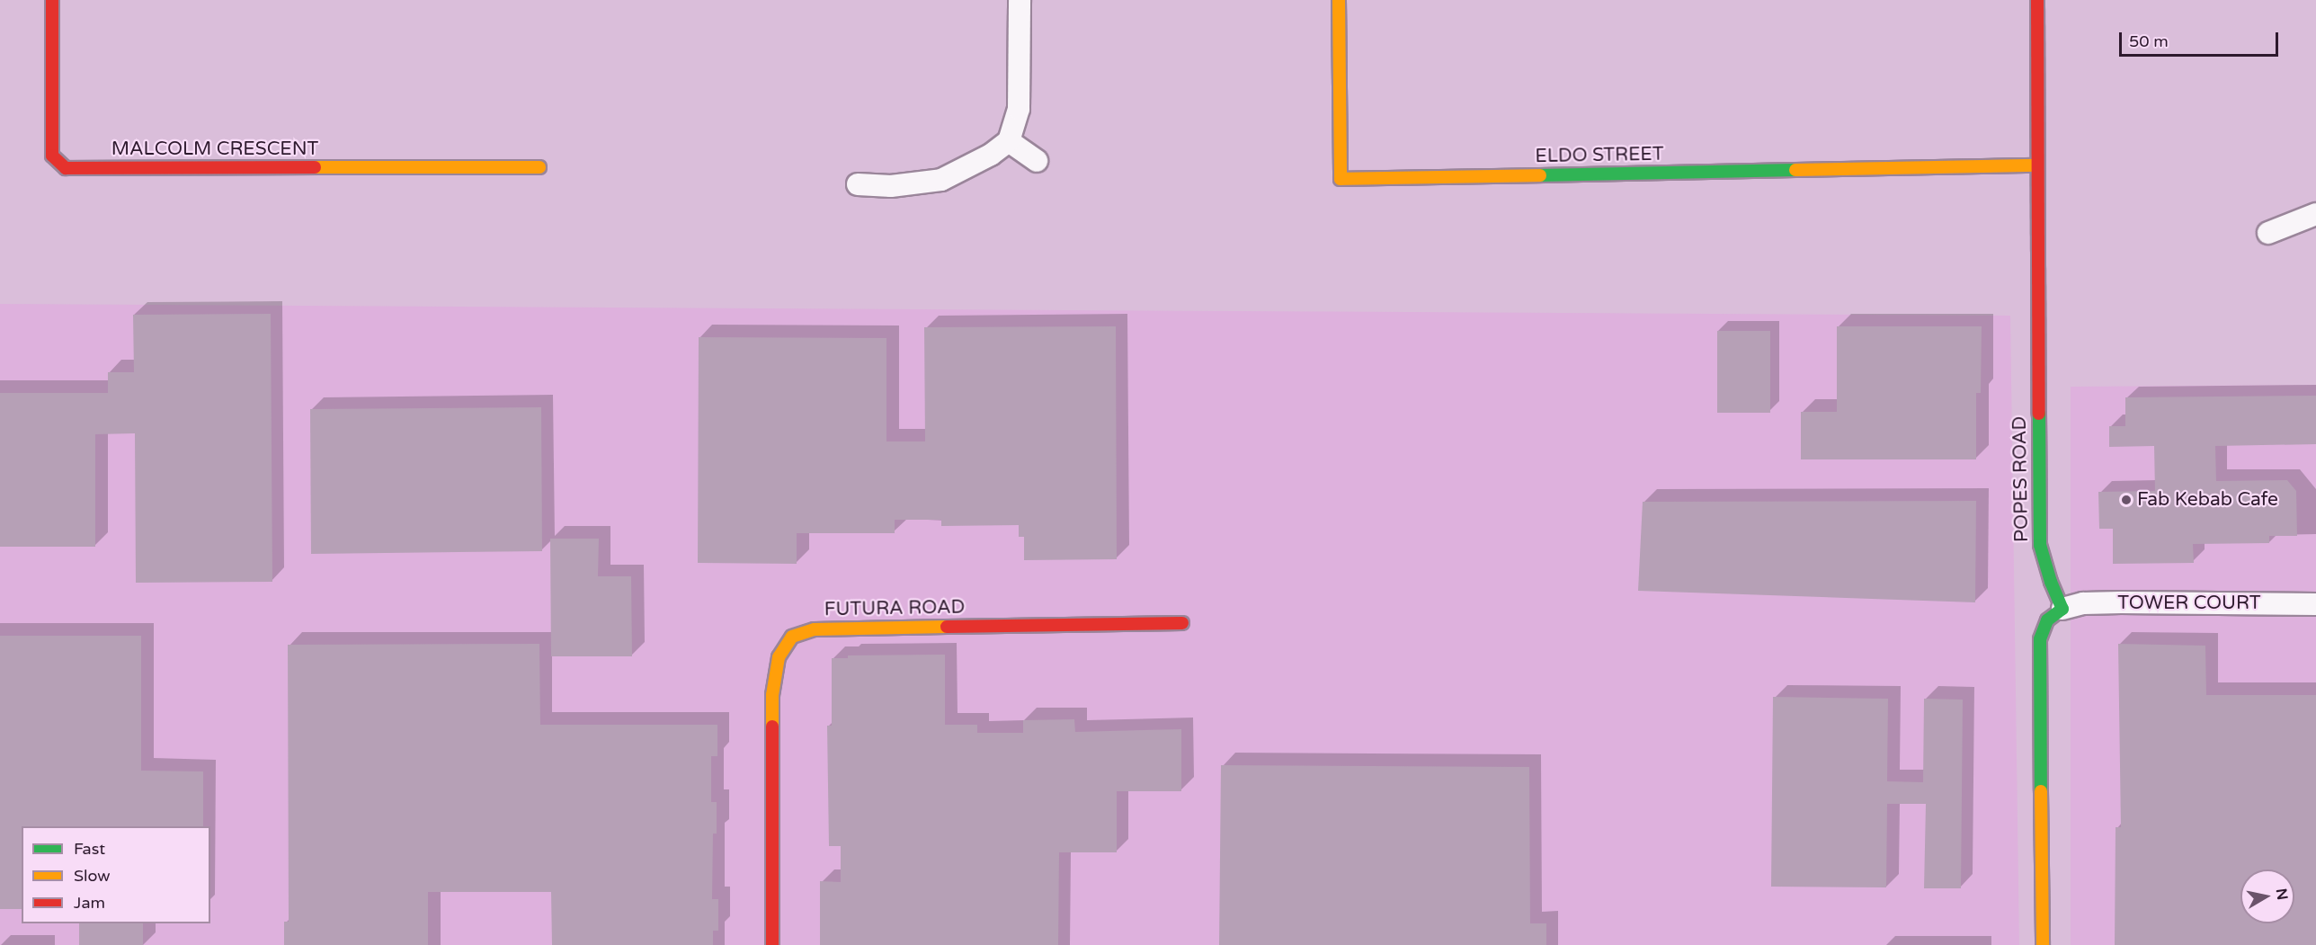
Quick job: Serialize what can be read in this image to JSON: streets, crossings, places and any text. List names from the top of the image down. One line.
{"streets":{"street":["MALCOLM CRESCENT","ELDO STREET","POPES ROAD","TOWER COURT","FUTURA ROAD"]},"crossings":[["ELDO STREET","POPES ROAD"],["POPES ROAD","TOWER COURT"]],"places":["Fab Kebab Cafe"],"legend":["Fast","Slow","Jam"],"scale_bar":"50 m","north":"right"}
